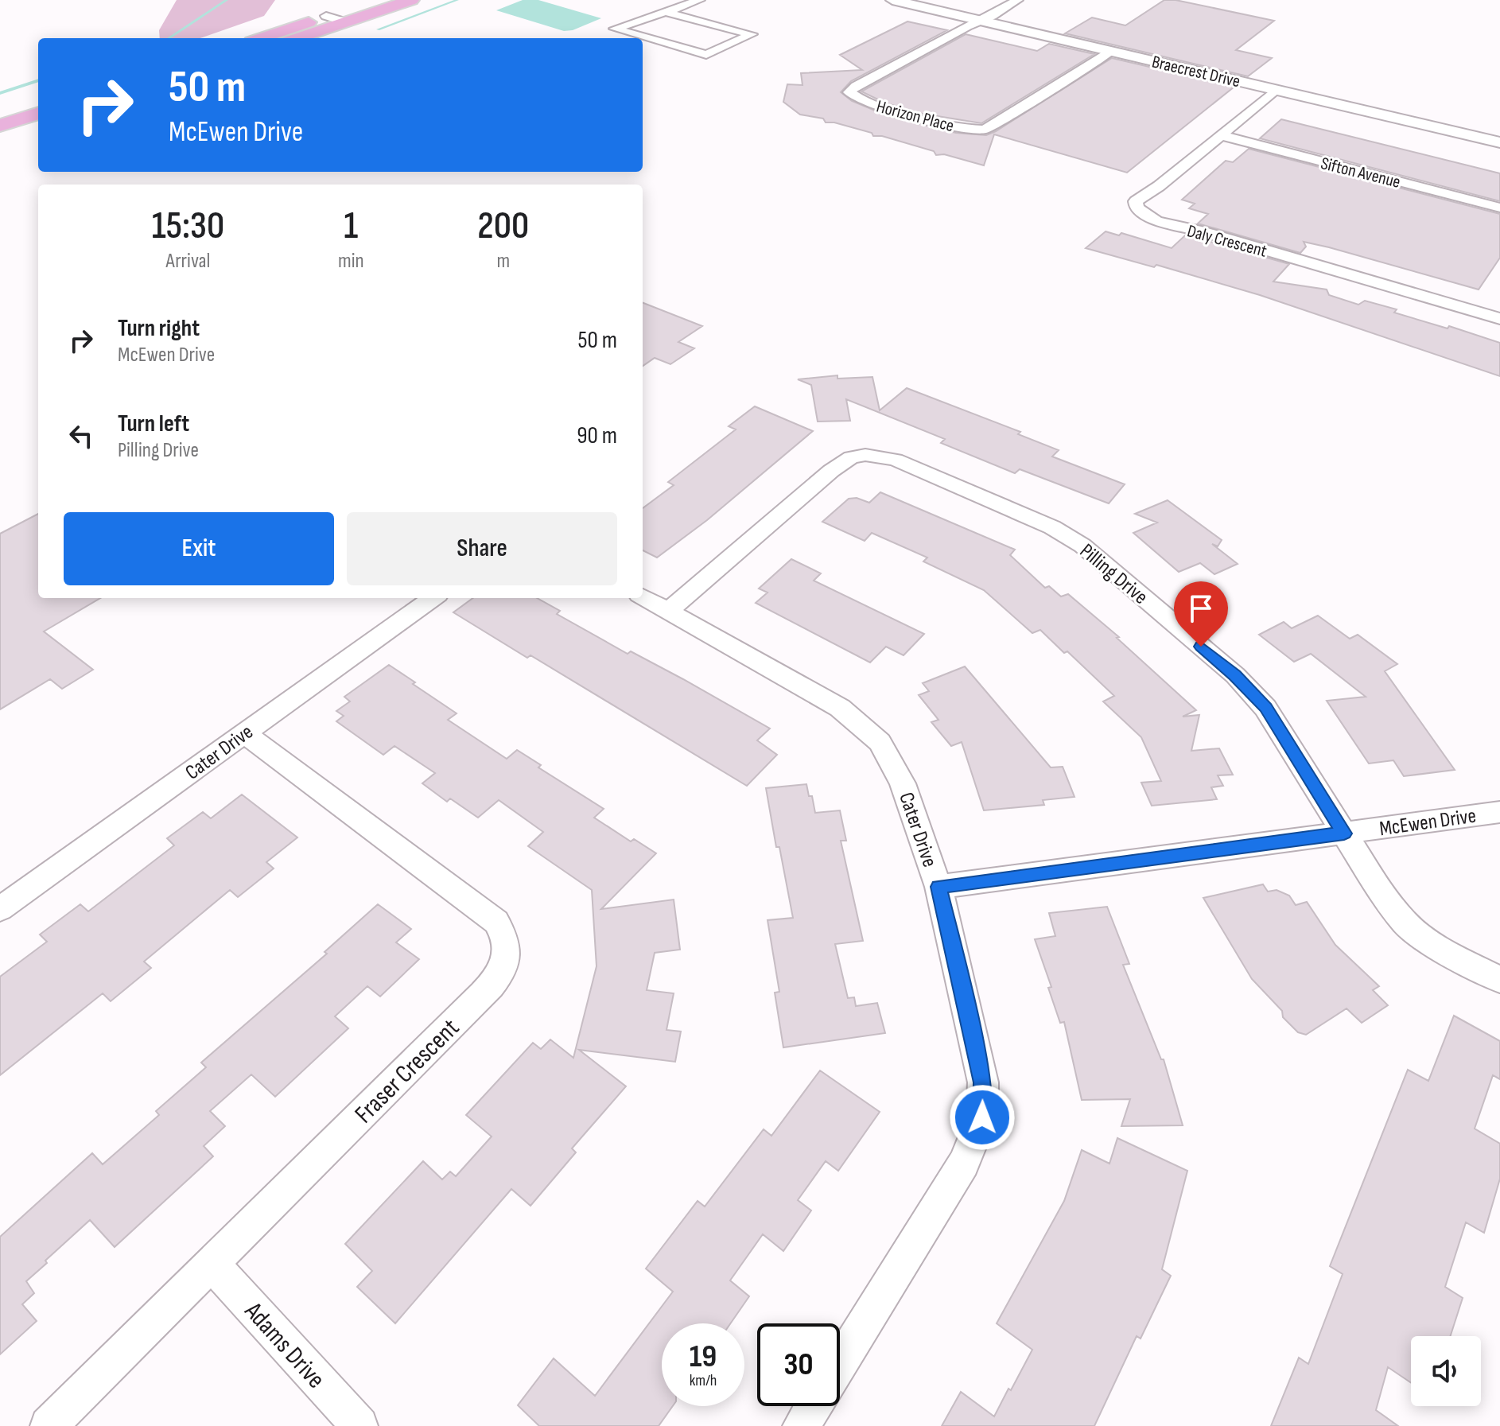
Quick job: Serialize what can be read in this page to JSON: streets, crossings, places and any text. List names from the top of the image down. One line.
{"streets":{"street":["Braecrest Drive","Horizon Place","Sifton Avenue","Daly Crescent","Pilling Drive","Cater Drive","McEwen Drive","Fraser Crescent","Adams Drive"]},"crossings":[["Braecrest Drive","Horizon Place"],["Braecrest Drive","Daly Crescent"],["Sifton Avenue","Daly Crescent"],["Pilling Drive","Cater Drive"],["Pilling Drive","McEwen Drive"],["Cater Drive","McEwen Drive"],["Cater Drive","Fraser Crescent"],["Fraser Crescent","Adams Drive"]],"page":{"turn":["50 m","McEwen Drive"],"eta":["15:30","Arrival","1","min","200","m"],"list":[{"name":"Turn right","note":"McEwen Drive","value":"50 m"},{"name":"Turn left","note":"Pilling Drive","value":"90 m"}],"buttons":["Exit","Share"],"speed":"19 km/h","limit":"30"}}
